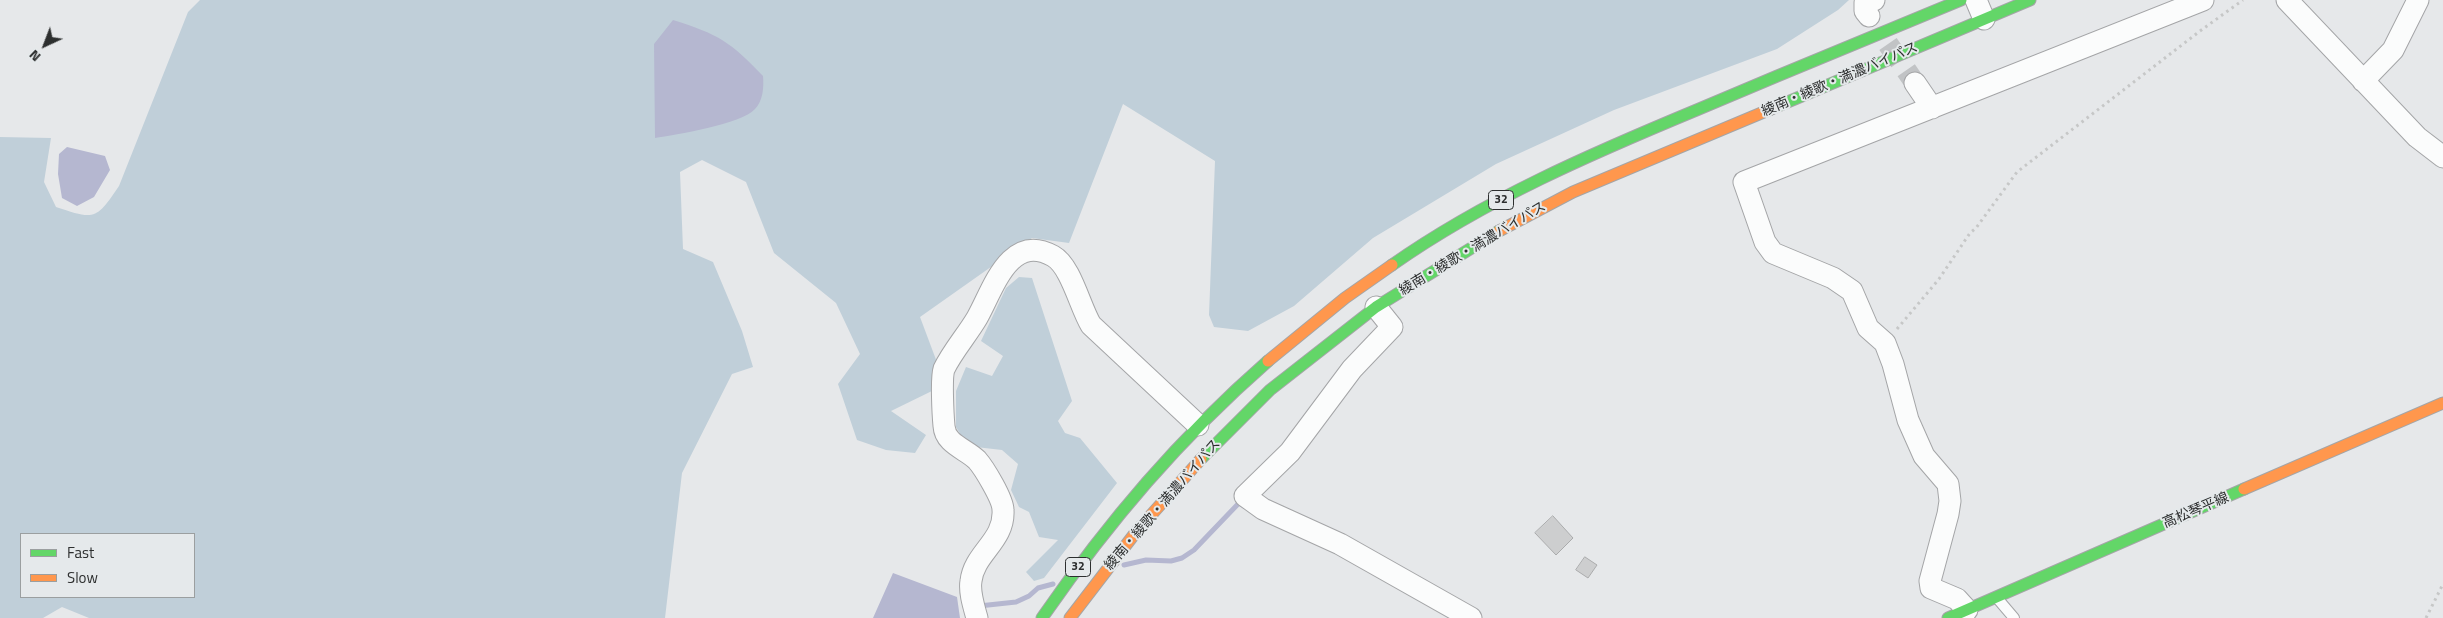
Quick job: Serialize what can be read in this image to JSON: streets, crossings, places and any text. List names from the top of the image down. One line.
{"streets":{"main road":["綾南・綾歌・満濃バイパス","32","高松琴平線"]},"legend":["Fast","Slow"],"north":"bottom left"}
